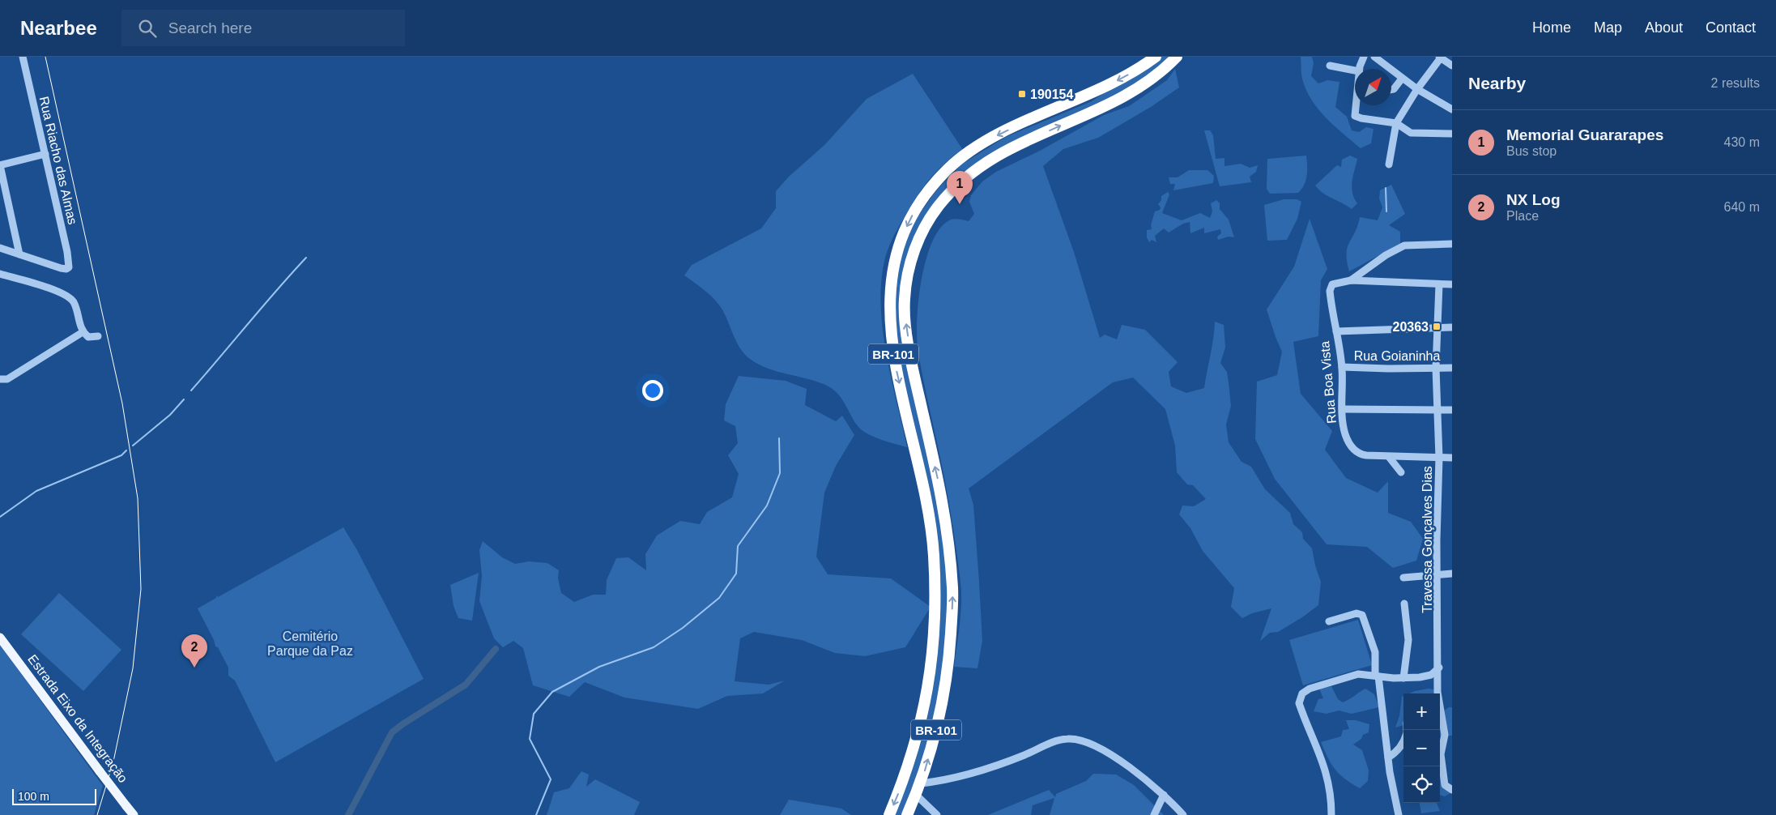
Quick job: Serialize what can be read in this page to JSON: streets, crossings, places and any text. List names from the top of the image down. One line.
{"streets":{"highway":["BR-101"],"main road":["Estrada Eixo da Integração"],"street":["Rua Riacho das Almas","Rua Goianinha","Rua Boa Vista","Travessa Gonçalves Dias"]},"crossings":[["Rua Goianinha","Rua Boa Vista"],["Rua Goianinha","Travessa Gonçalves Dias"],["Rua Boa Vista","Travessa Gonçalves Dias"]],"parks":["Cemitério Parque da Paz"],"places":{"transit":["190154","20363"]},"scale_bar":"100 m","north":"top right","page":{"header":"Nearbee","search":"Search here","nav":["Home","Map","About","Contact"],"heading":["Nearby","2 results"],"list":[{"mark":"1","name":"Memorial Guararapes","note":"Bus stop","value":"430 m"},{"mark":"2","name":"NX Log","note":"Place","value":"640 m"}],"pins":["1","2"],"map_buttons":["+","−"],"scale":"100 m"}}
